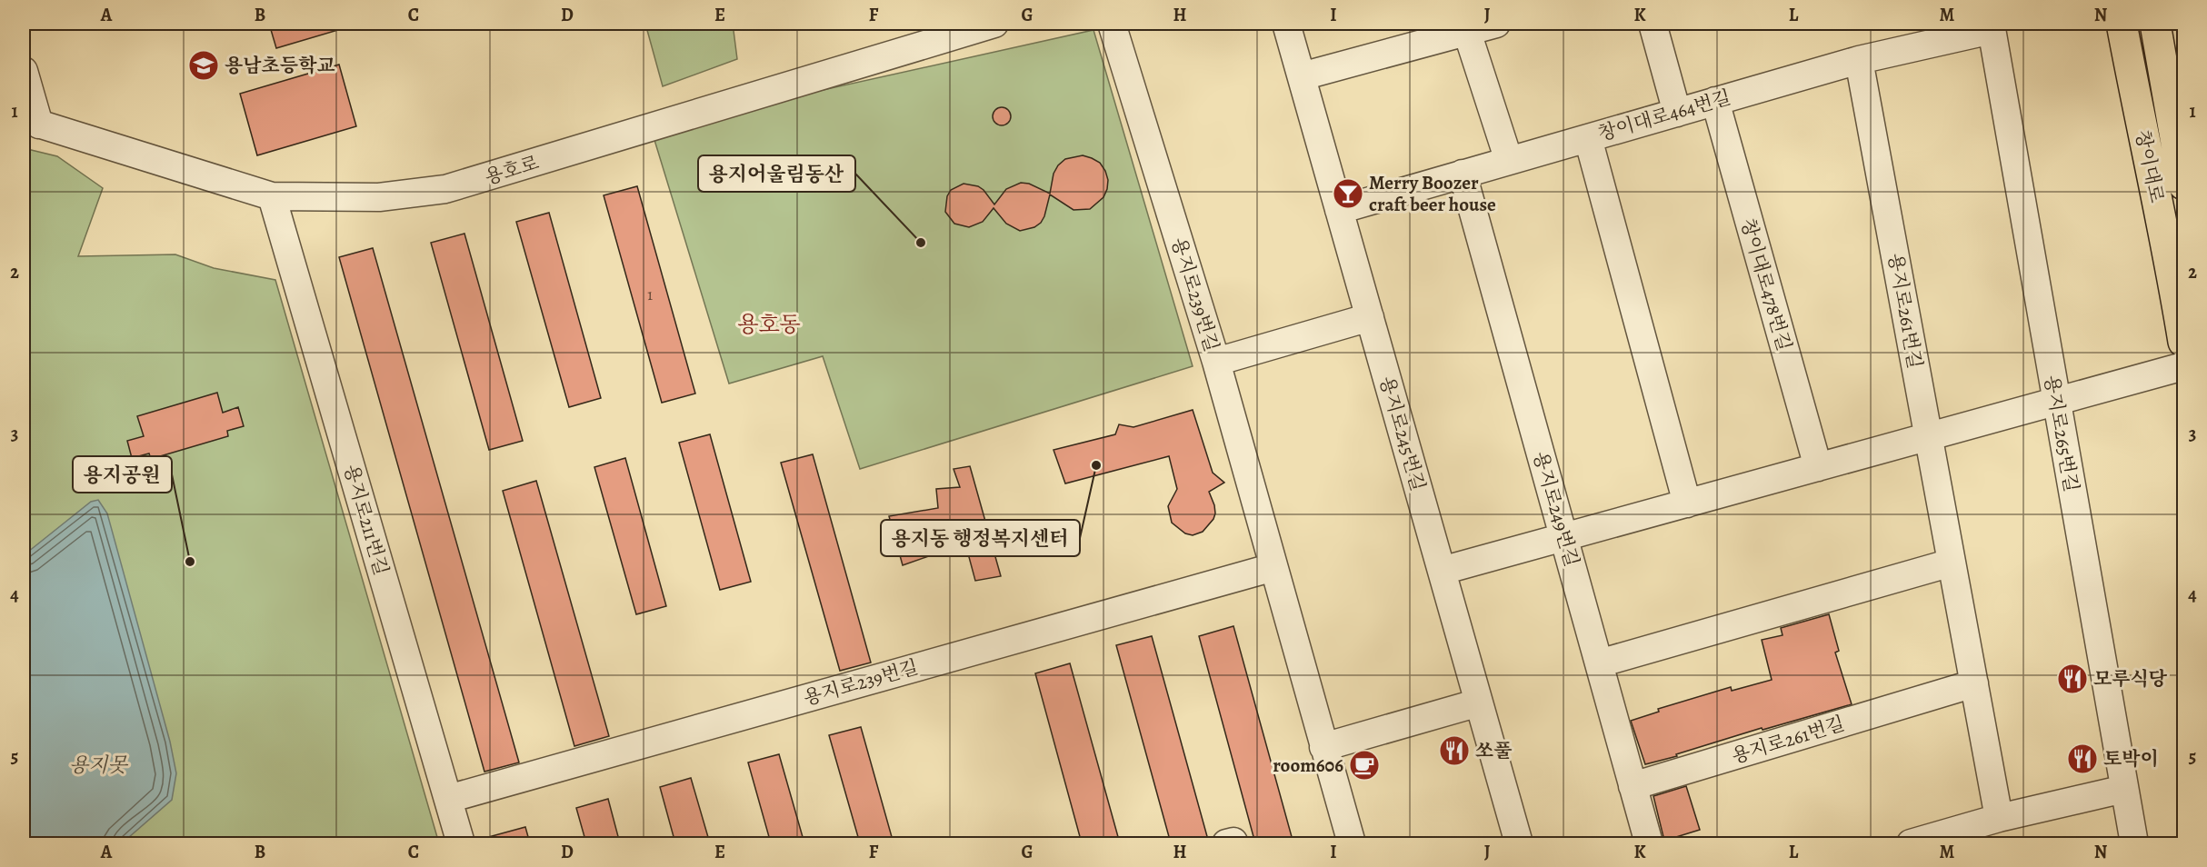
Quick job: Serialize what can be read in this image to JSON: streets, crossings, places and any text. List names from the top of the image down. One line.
{"streets":{"main road":["창이대로"],"street":["창이대로464번길","용호로","창이대로478번길","용지로239번길","용지로261번길","용지로245번길","용지로265번길","용지로249번길","용지로211번길"]},"crossings":[["창이대로464번길","창이대로478번길"],["창이대로464번길","용지로261번길"],["창이대로464번길","용지로245번길"],["창이대로464번길","용지로265번길"],["창이대로464번길","용지로249번길"],["용호로","용지로211번길"],["용지로239번길","용지로211번길"],["용지로261번길","용지로249번길"]],"districts":["용호동"],"water":["용지못"],"places":{"school or university":["용남초등학교"],"bar":["Merry Boozer craft beer house"],"other":["용지어울림동산","용지동 행정복지센터","용지공원"],"restaurant":["모루식당","쏘풀","토박이"],"cafe":["room606"]},"house_numbers":["1"],"grid":{"columns":["A","B","C","D","E","F","G","H","I","J","K","L","M","N"],"rows":["1","2","3","4","5"]}}
